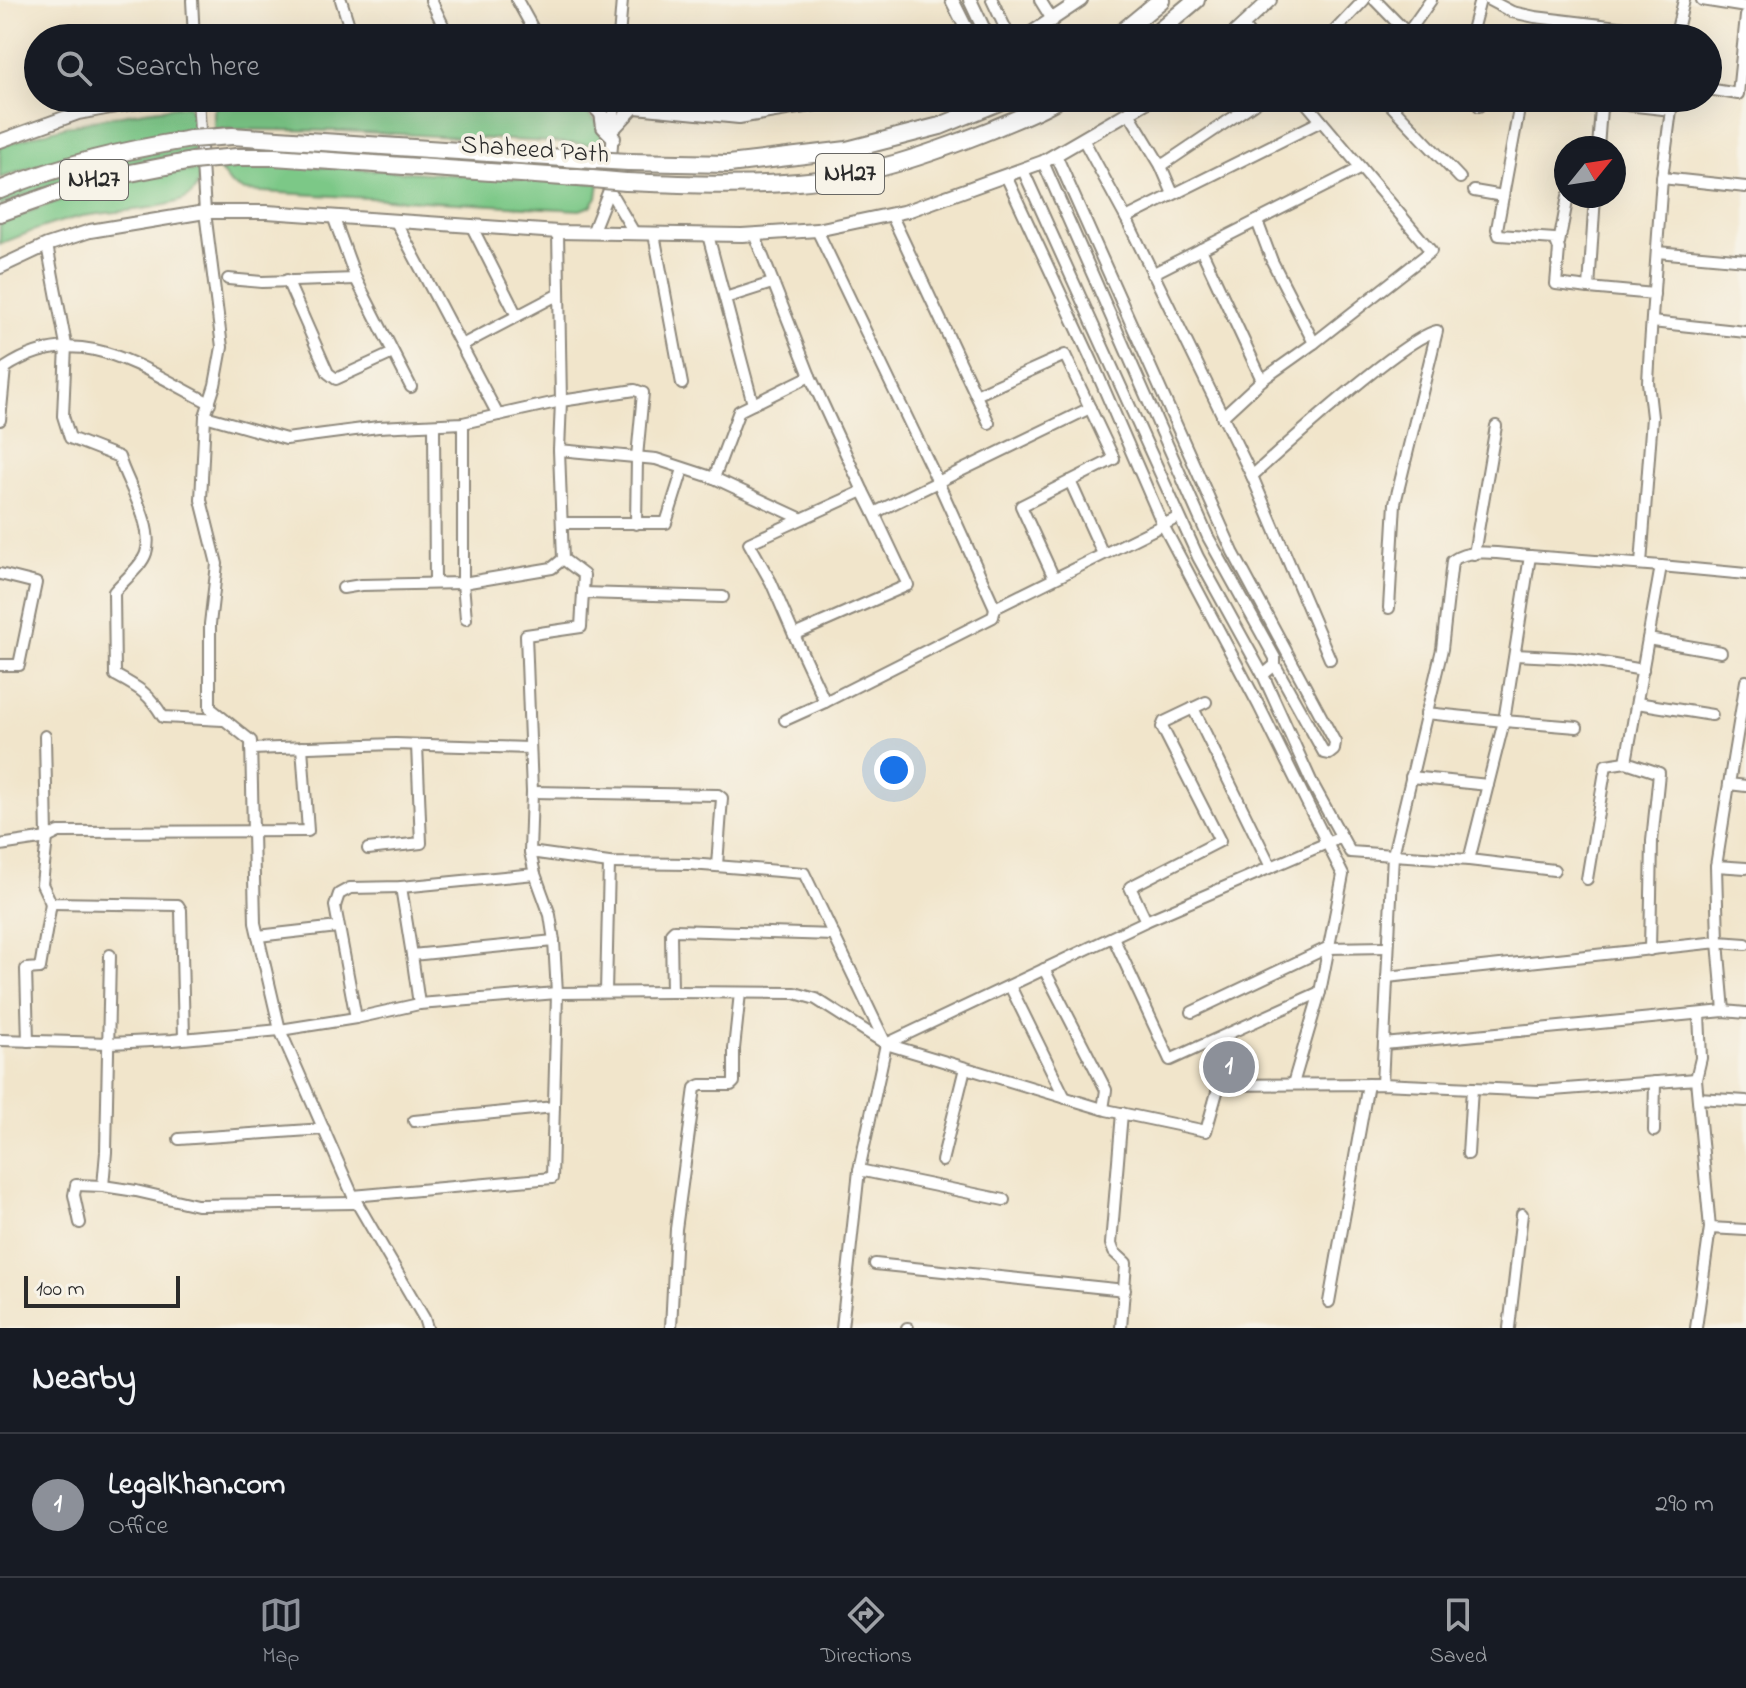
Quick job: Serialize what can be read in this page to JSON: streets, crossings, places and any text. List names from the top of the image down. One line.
{"streets":{"highway":["Shaheed Path","NH27"]},"scale_bar":"100 m","north":"top right","page":{"search":"Search here","pins":"1","scale":"100 m","heading":"Nearby","list":[{"mark":"1","name":"LegalKhan.com","note":"Office","value":"290 m"}],"nav":["Map","Directions","Saved"]}}
